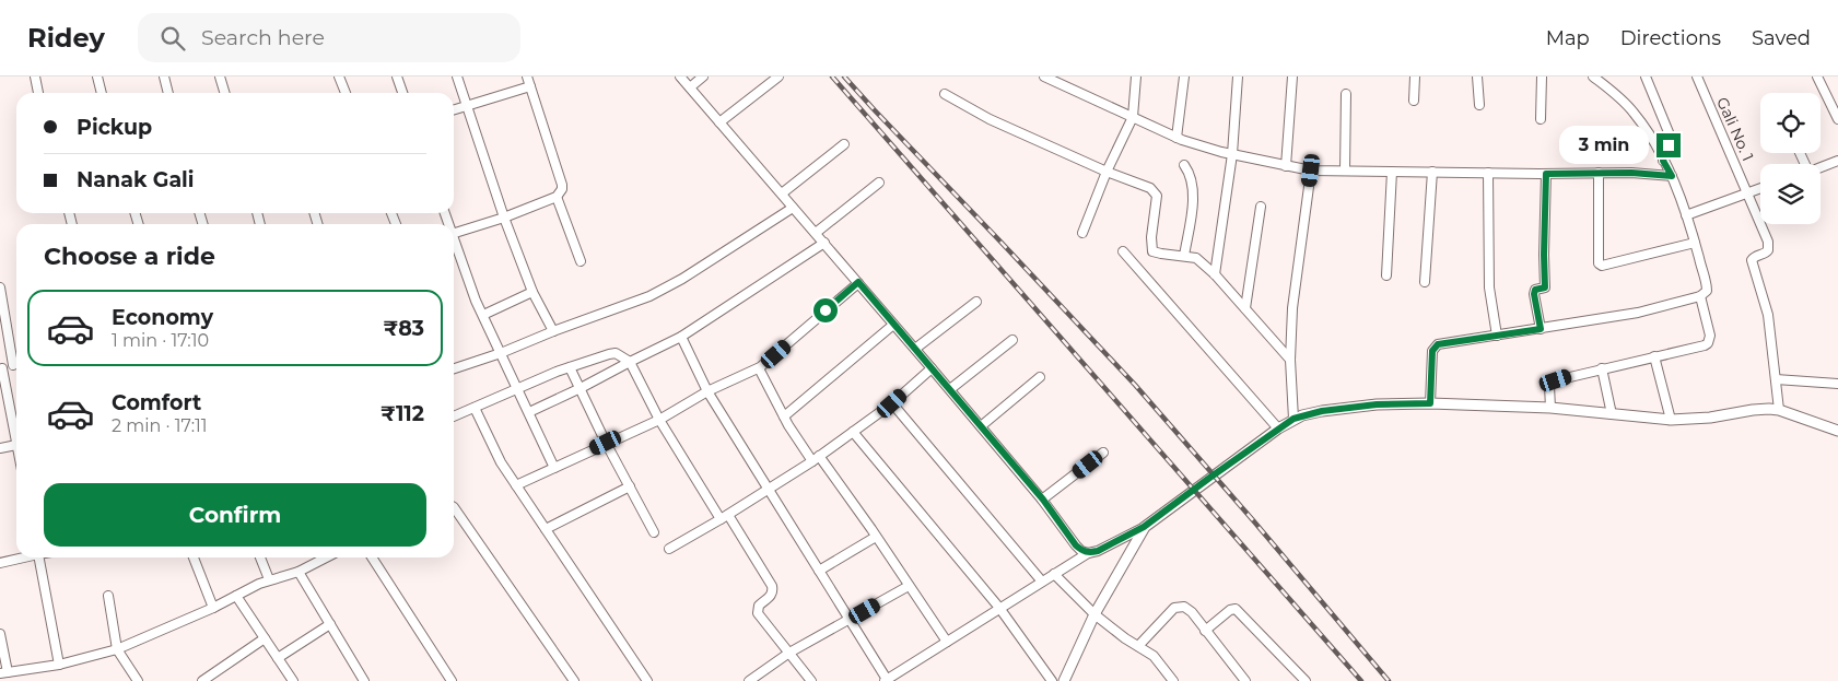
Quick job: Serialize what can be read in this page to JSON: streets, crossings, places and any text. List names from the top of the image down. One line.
{"streets":{"street":["Gali No. 1"]},"page":{"header":"Ridey","search":"Search here","nav":["Map","Directions","Saved"],"banner":["Pickup","Nanak Gali"],"bubble":"3 min","heading":"Choose a ride","list":[{"name":"Economy","note":"1 min · 17:10","value":"₹83"},{"name":"Comfort","note":"2 min · 17:11","value":"₹112"}],"buttons":"Confirm"}}
